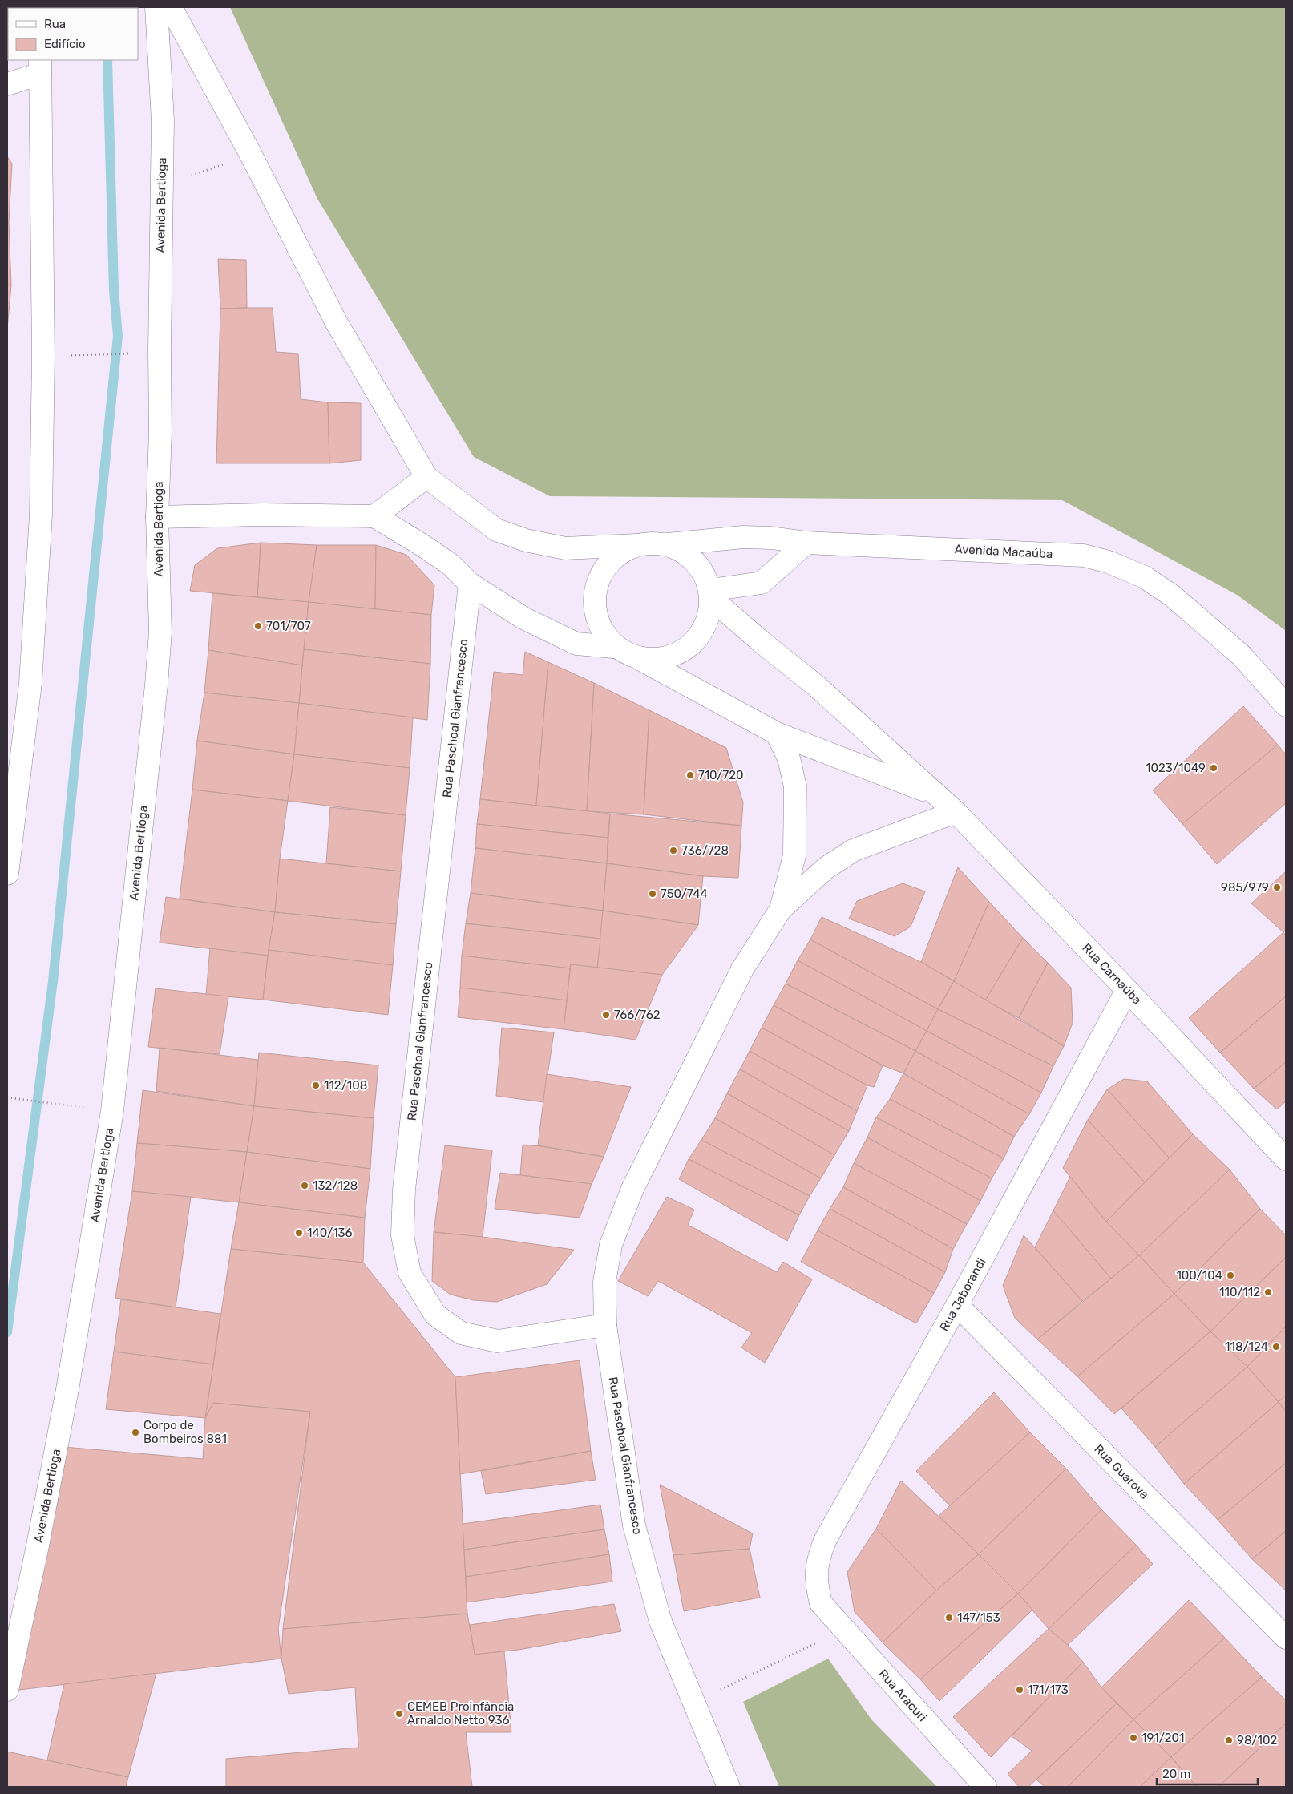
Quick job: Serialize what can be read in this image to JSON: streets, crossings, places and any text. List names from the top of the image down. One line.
{"streets":{"street":["Avenida Bertioga","Avenida Macaúba","Rua Paschoal Gianfrancesco","Rua Carnaúba","Rua Jaborandi","Rua Guarova","Rua Aracuri"]},"crossings":[["Avenida Macaúba","Rua Carnaúba"],["Rua Carnaúba","Rua Jaborandi"],["Rua Jaborandi","Rua Guarova"],["Rua Jaborandi","Rua Aracuri"]],"places":["701/707","1023/1049","710/720","736/728","985/979","750/744","766/762","112/108","132/128","140/136","100/104","110/112","118/124","Corpo de Bombeiros 881","147/153","171/173","CEMEB Proinfância Arnaldo Netto 936","191/201","98/102"],"legend":["Rua","Edifício"],"scale_bar":"20 m"}
